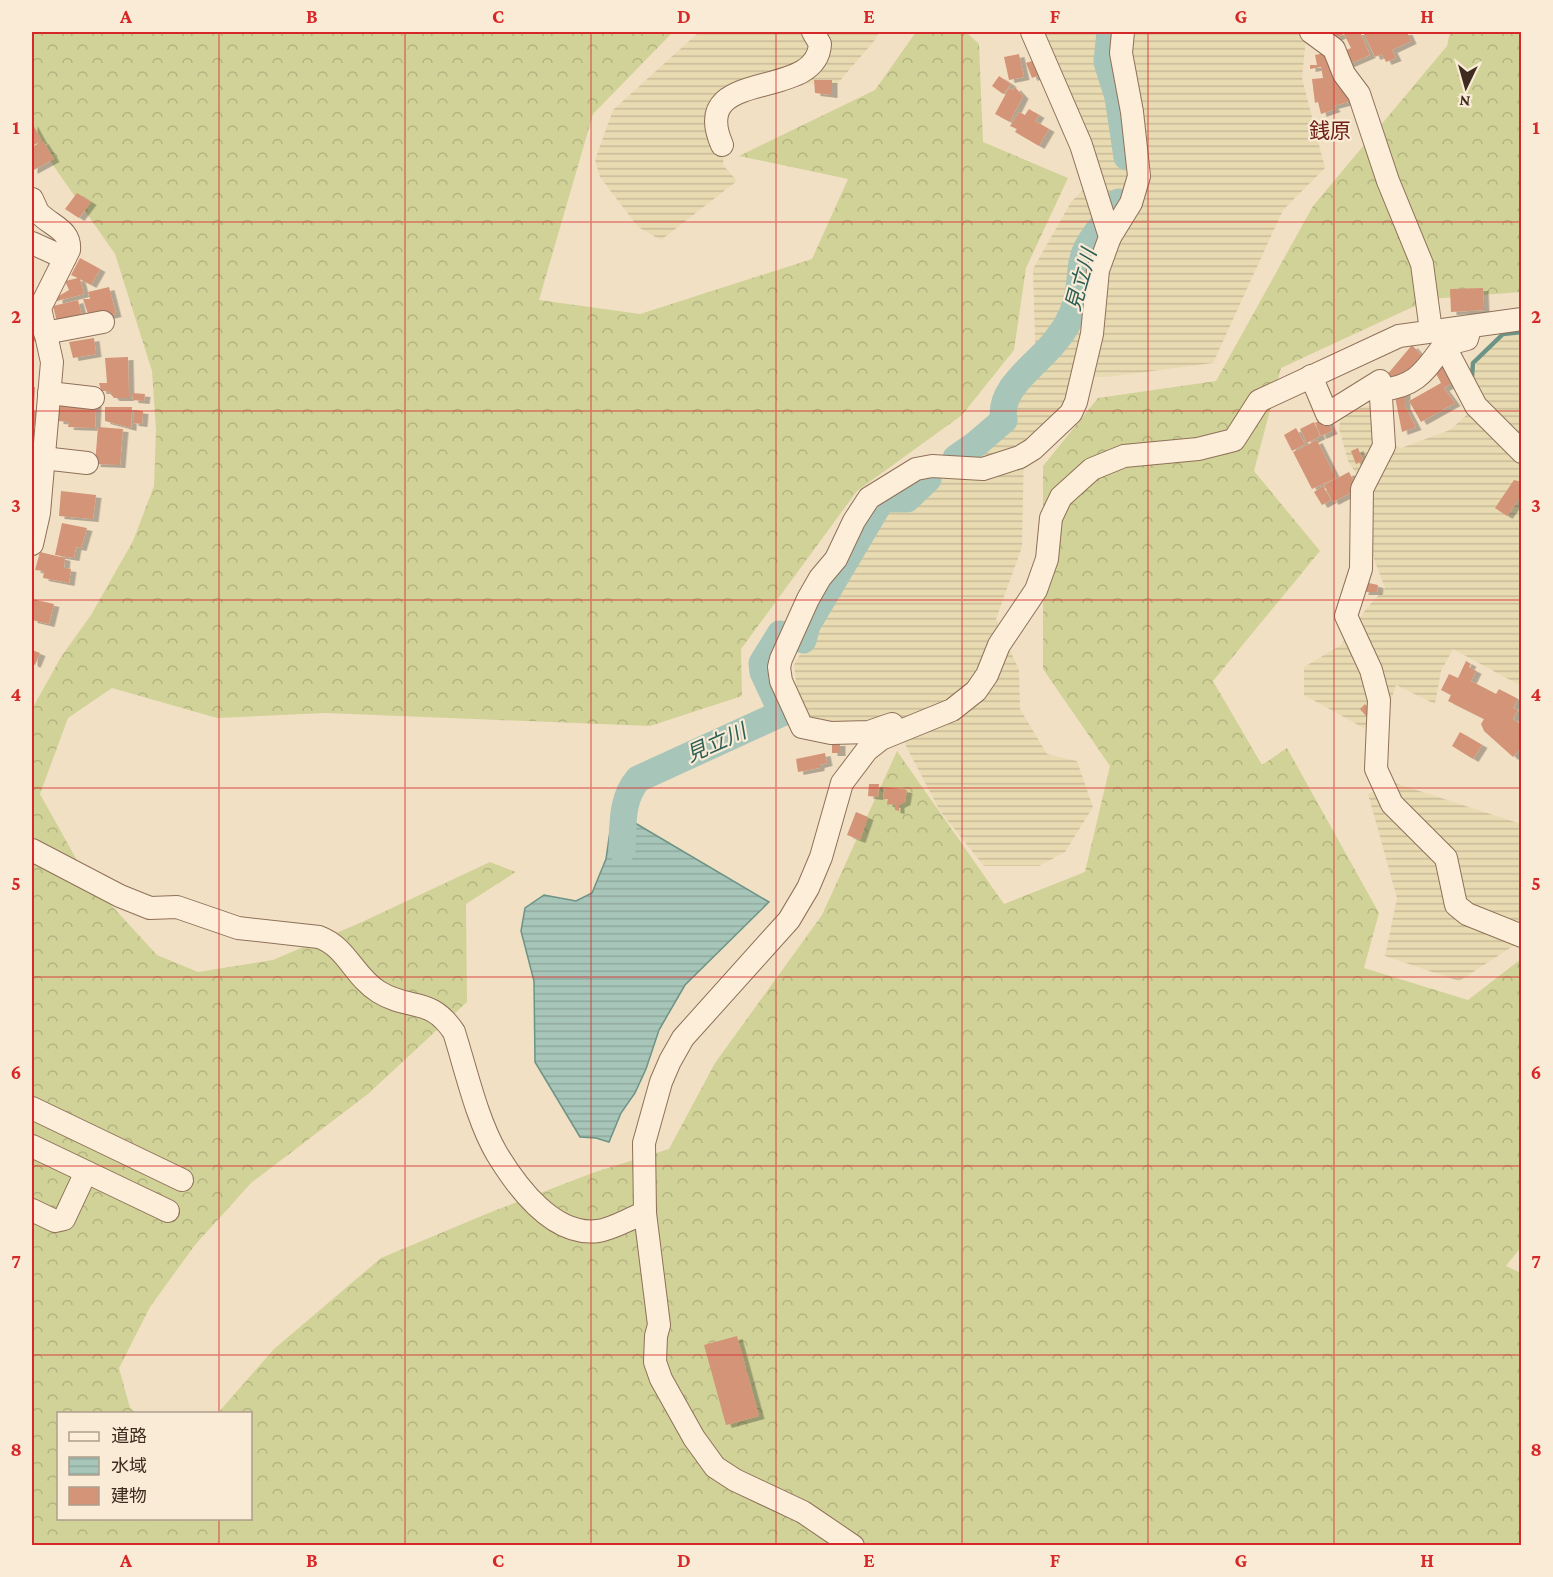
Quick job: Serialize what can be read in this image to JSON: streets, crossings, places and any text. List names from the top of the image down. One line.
{"districts":["銭原"],"water":["見立川"],"legend":["道路","水域","建物"],"north":"bottom","grid":{"columns":["A","B","C","D","E","F","G","H"],"rows":["1","2","3","4","5","6","7","8"]}}
